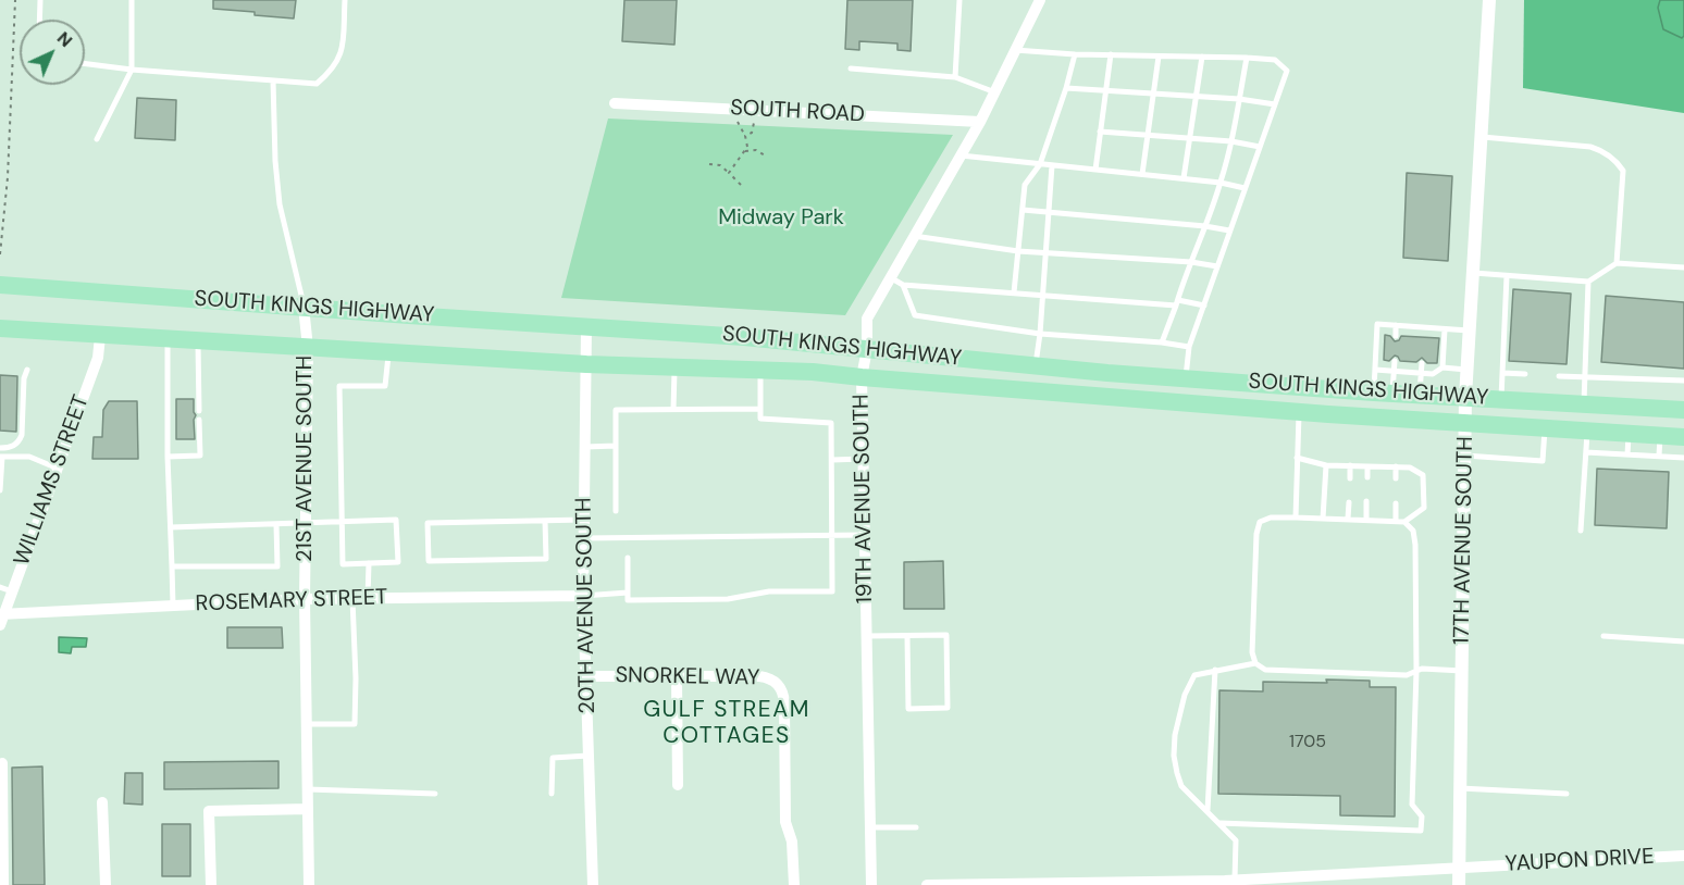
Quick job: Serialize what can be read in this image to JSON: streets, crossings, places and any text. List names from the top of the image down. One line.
{"streets":{"main road":["SOUTH KINGS HIGHWAY"],"street":["SOUTH ROAD","21ST AVENUE SOUTH","WILLIAMS STREET","19TH AVENUE SOUTH","17TH AVENUE SOUTH","ROSEMARY STREET","20TH AVENUE SOUTH","SNORKEL WAY","YAUPON DRIVE"]},"crossings":[["SOUTH ROAD","19TH AVENUE SOUTH"],["SOUTH KINGS HIGHWAY","21ST AVENUE SOUTH"],["SOUTH KINGS HIGHWAY","WILLIAMS STREET"],["SOUTH KINGS HIGHWAY","19TH AVENUE SOUTH"],["SOUTH KINGS HIGHWAY","17TH AVENUE SOUTH"],["SOUTH KINGS HIGHWAY","20TH AVENUE SOUTH"],["21ST AVENUE SOUTH","ROSEMARY STREET"],["WILLIAMS STREET","ROSEMARY STREET"],["17TH AVENUE SOUTH","YAUPON DRIVE"],["ROSEMARY STREET","20TH AVENUE SOUTH"],["20TH AVENUE SOUTH","SNORKEL WAY"]],"districts":["GULF STREAM COTTAGES"],"parks":["Midway Park"],"house_numbers":["1705"],"north":"top right"}
